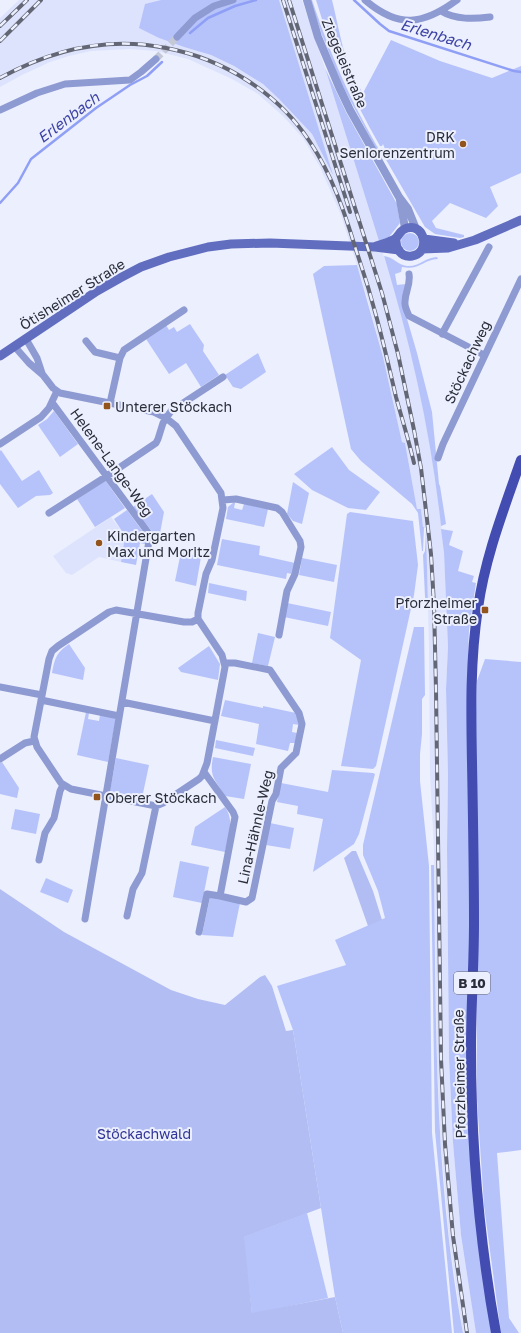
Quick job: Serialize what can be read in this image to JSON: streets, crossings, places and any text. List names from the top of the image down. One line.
{"streets":{"main road":["Ötisheimer Straße","B 10","Pforzheimer Straße"],"street":["Ziegeleistraße","Stöckachweg","Helene-Lange-Weg","Lina-Hähnle-Weg"]},"crossings":[["Ziegeleistraße","Ötisheimer Straße"]],"water":["Erlenbach"],"parks":["Stöckachwald"],"places":{"other":["DRK Seniorenzentrum","Kindergarten Max und Moritz"],"transit":["Unterer Stöckach","Pforzheimer Straße","Oberer Stöckach"]}}
